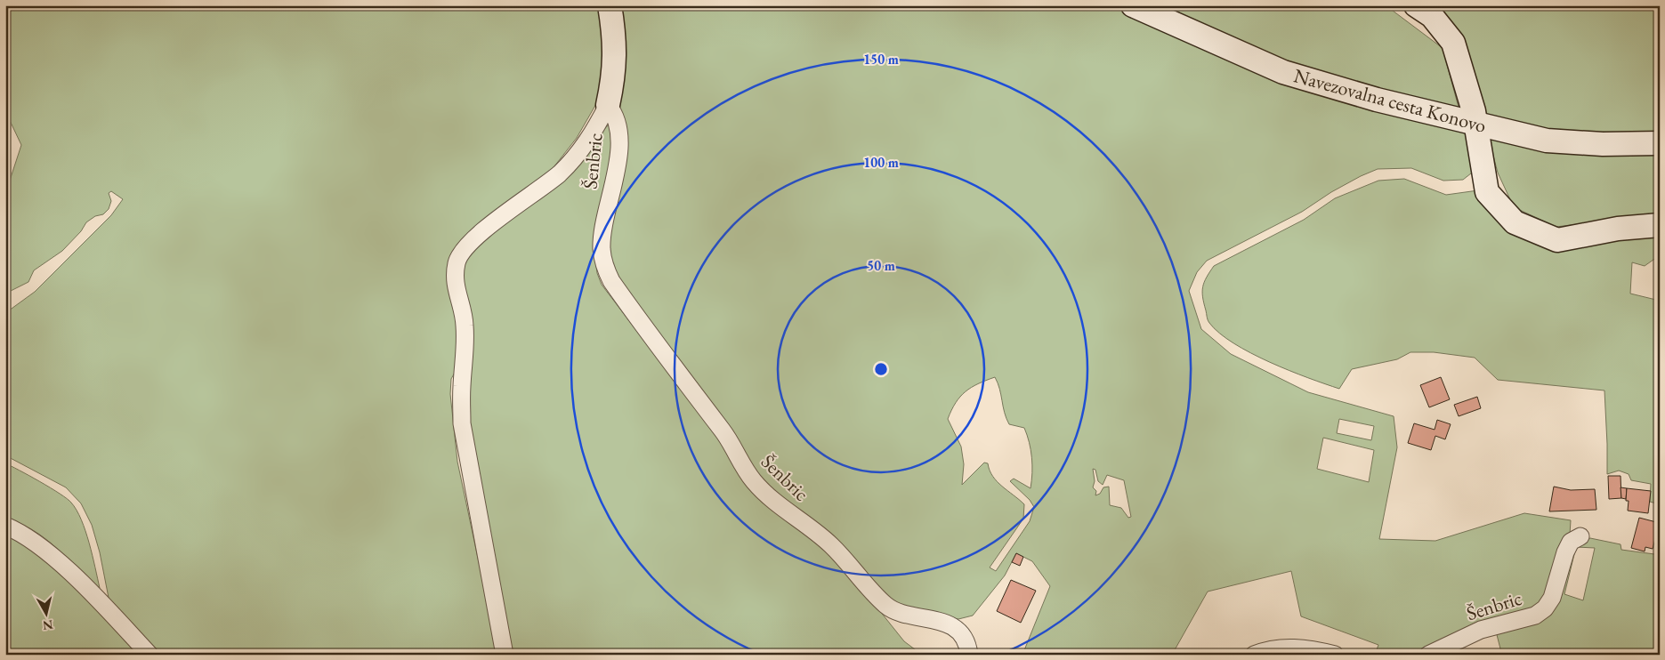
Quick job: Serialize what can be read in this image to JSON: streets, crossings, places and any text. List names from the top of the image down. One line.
{"streets":{"main road":["Navezovalna cesta Konovo"],"street":["Šenbric"]},"north":"bottom","rings":["150 m","100 m","50 m"]}
